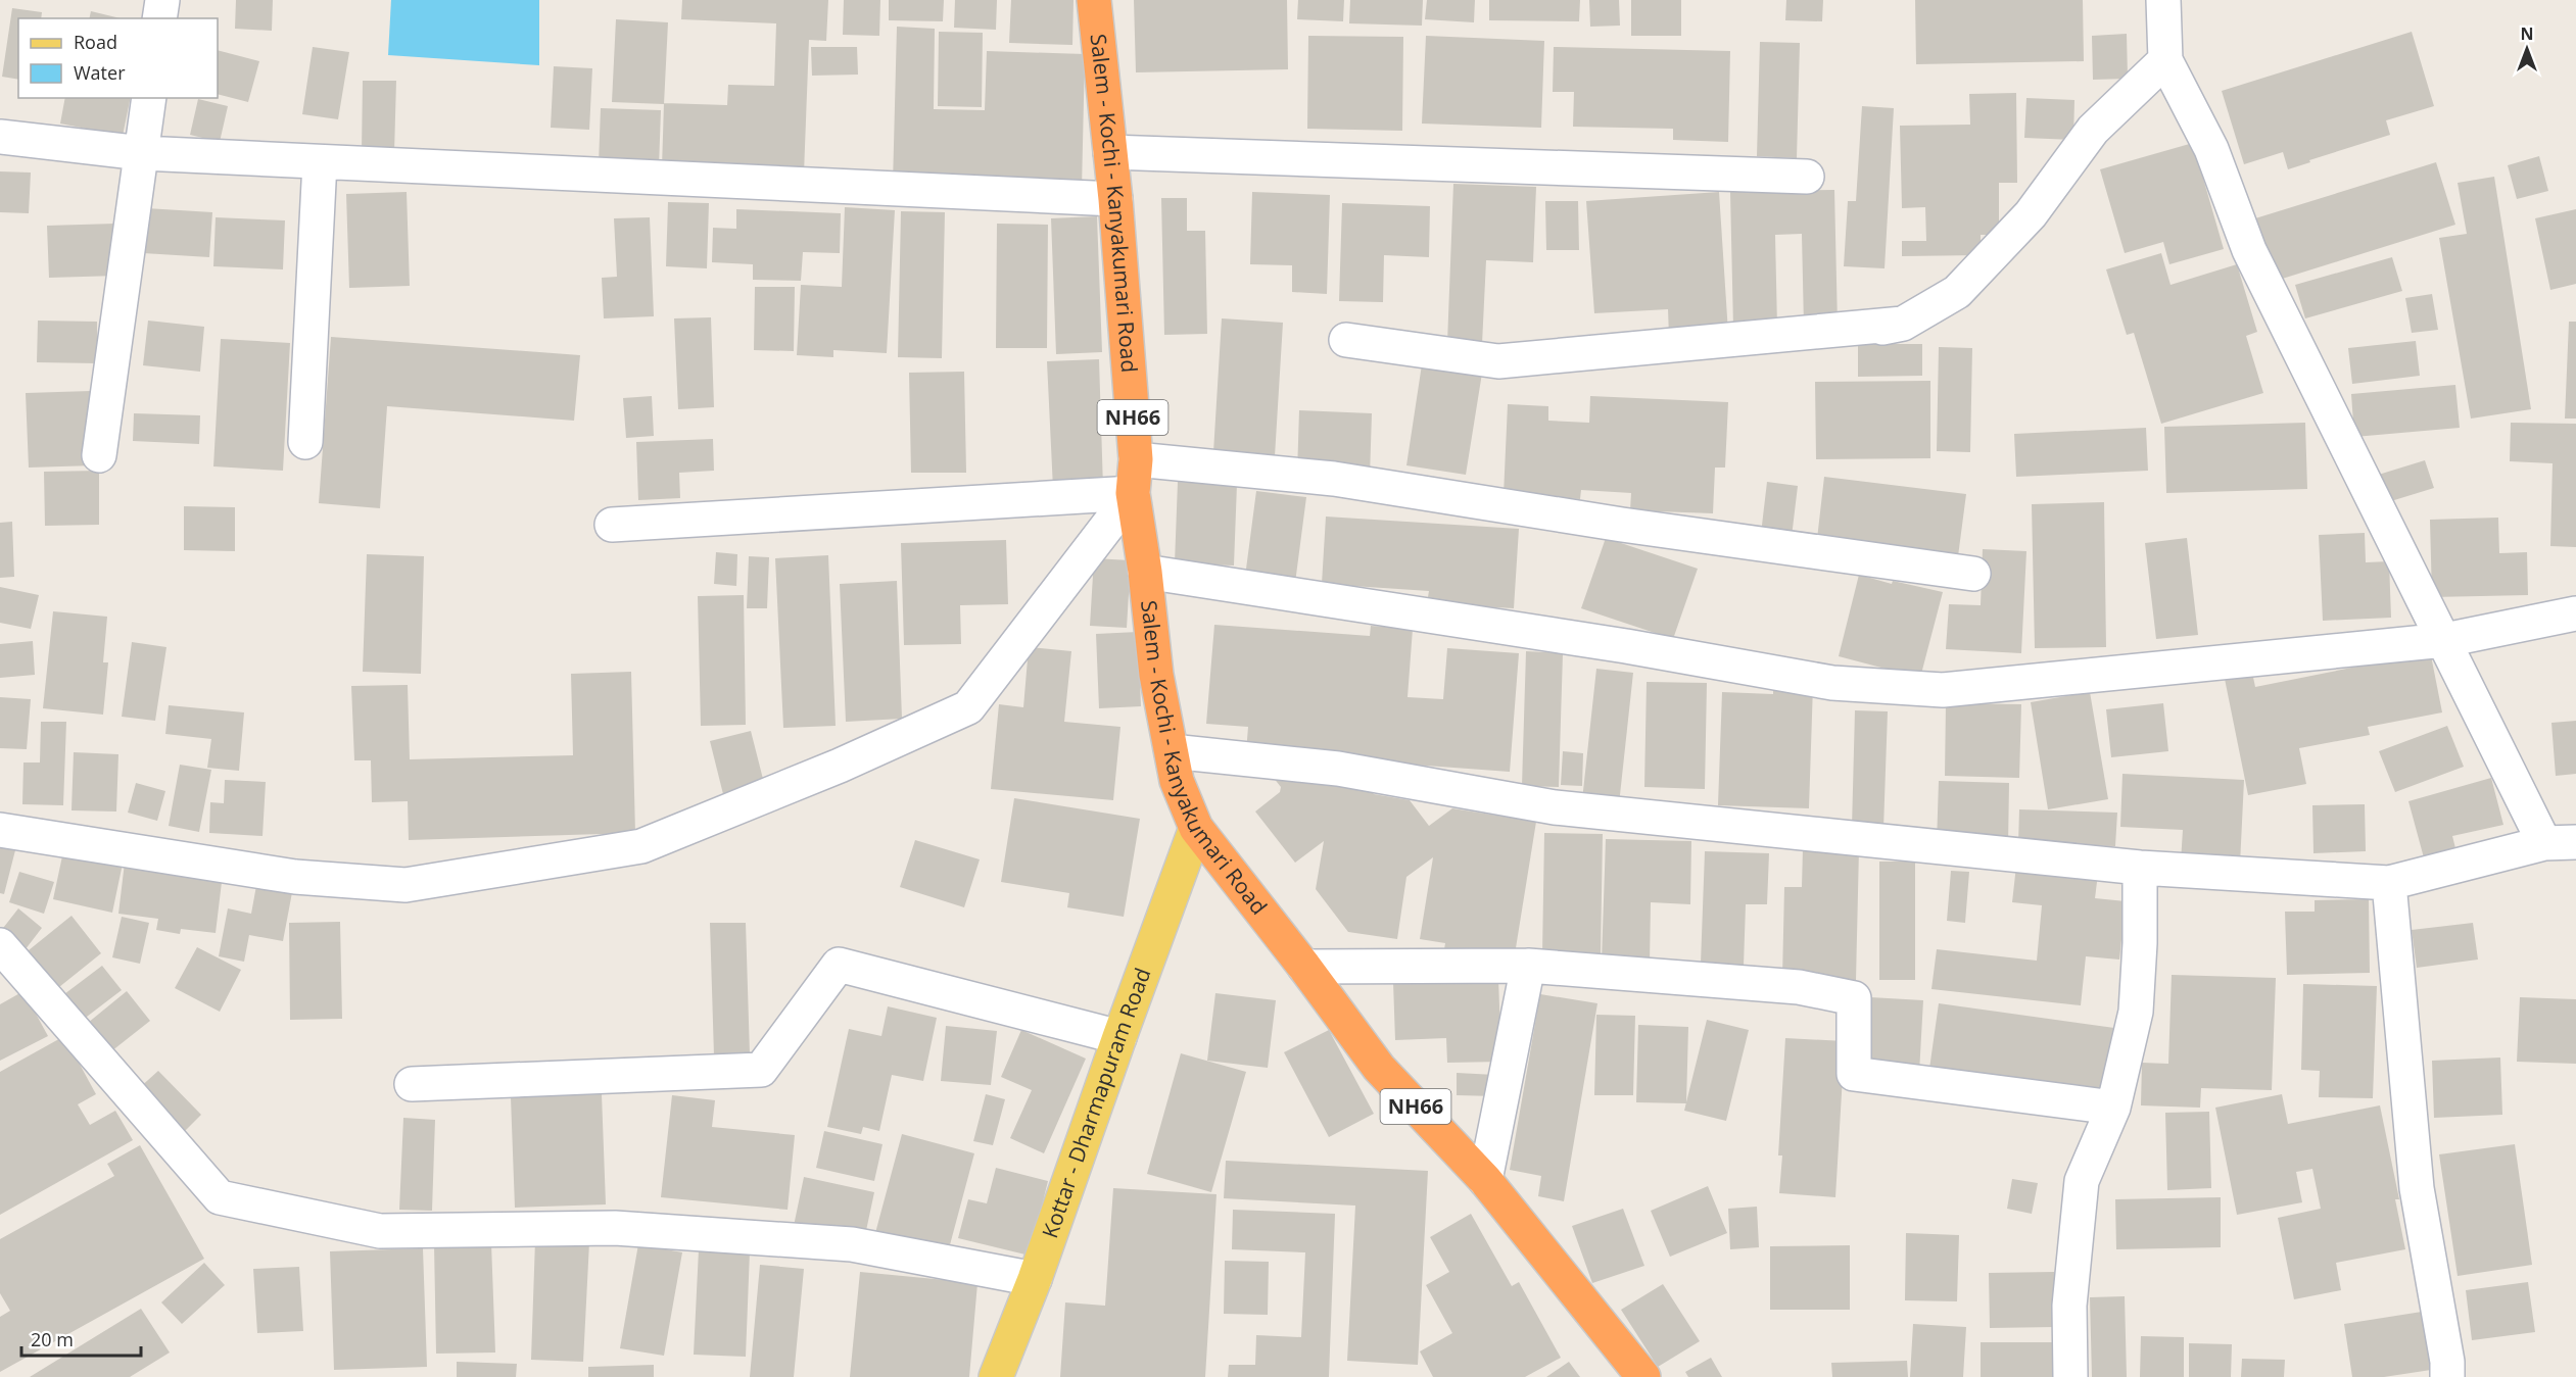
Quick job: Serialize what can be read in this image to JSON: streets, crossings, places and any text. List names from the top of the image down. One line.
{"streets":{"highway":["Salem - Kochi - Kanyakumari Road","NH66"],"main road":["Kottar - Dharmapuram Road"]},"crossings":[["Salem - Kochi - Kanyakumari Road","Kottar - Dharmapuram Road"]],"legend":["Road","Water"],"scale_bar":"20 m","north":"top"}
